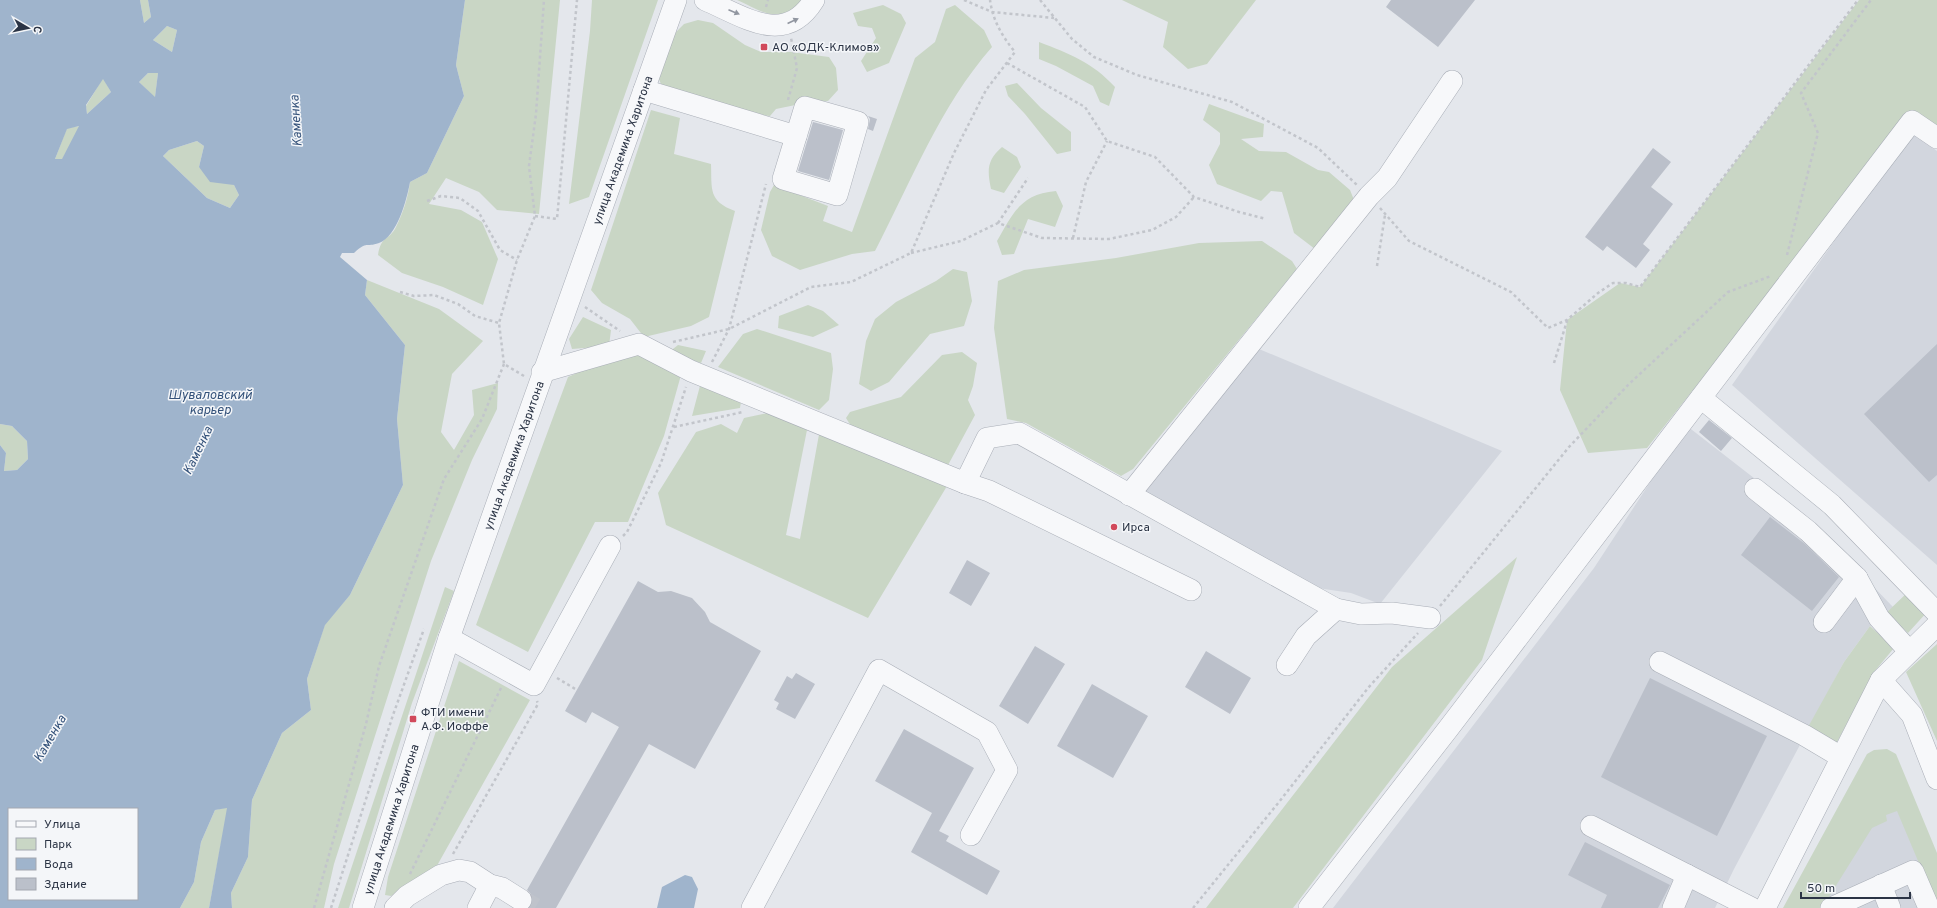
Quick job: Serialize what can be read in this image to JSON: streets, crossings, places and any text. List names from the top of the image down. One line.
{"streets":{"street":["улица Академика Харитона"]},"water":["Каменка","Шуваловский карьер"],"places":{"transit":["АО «ОДК-Климов»","ФТИ имени А.Ф. Иоффе"],"other":["Ирса"]},"legend":["Улица","Парк","Вода","Здание"],"scale_bar":"50 m","north":"right"}
